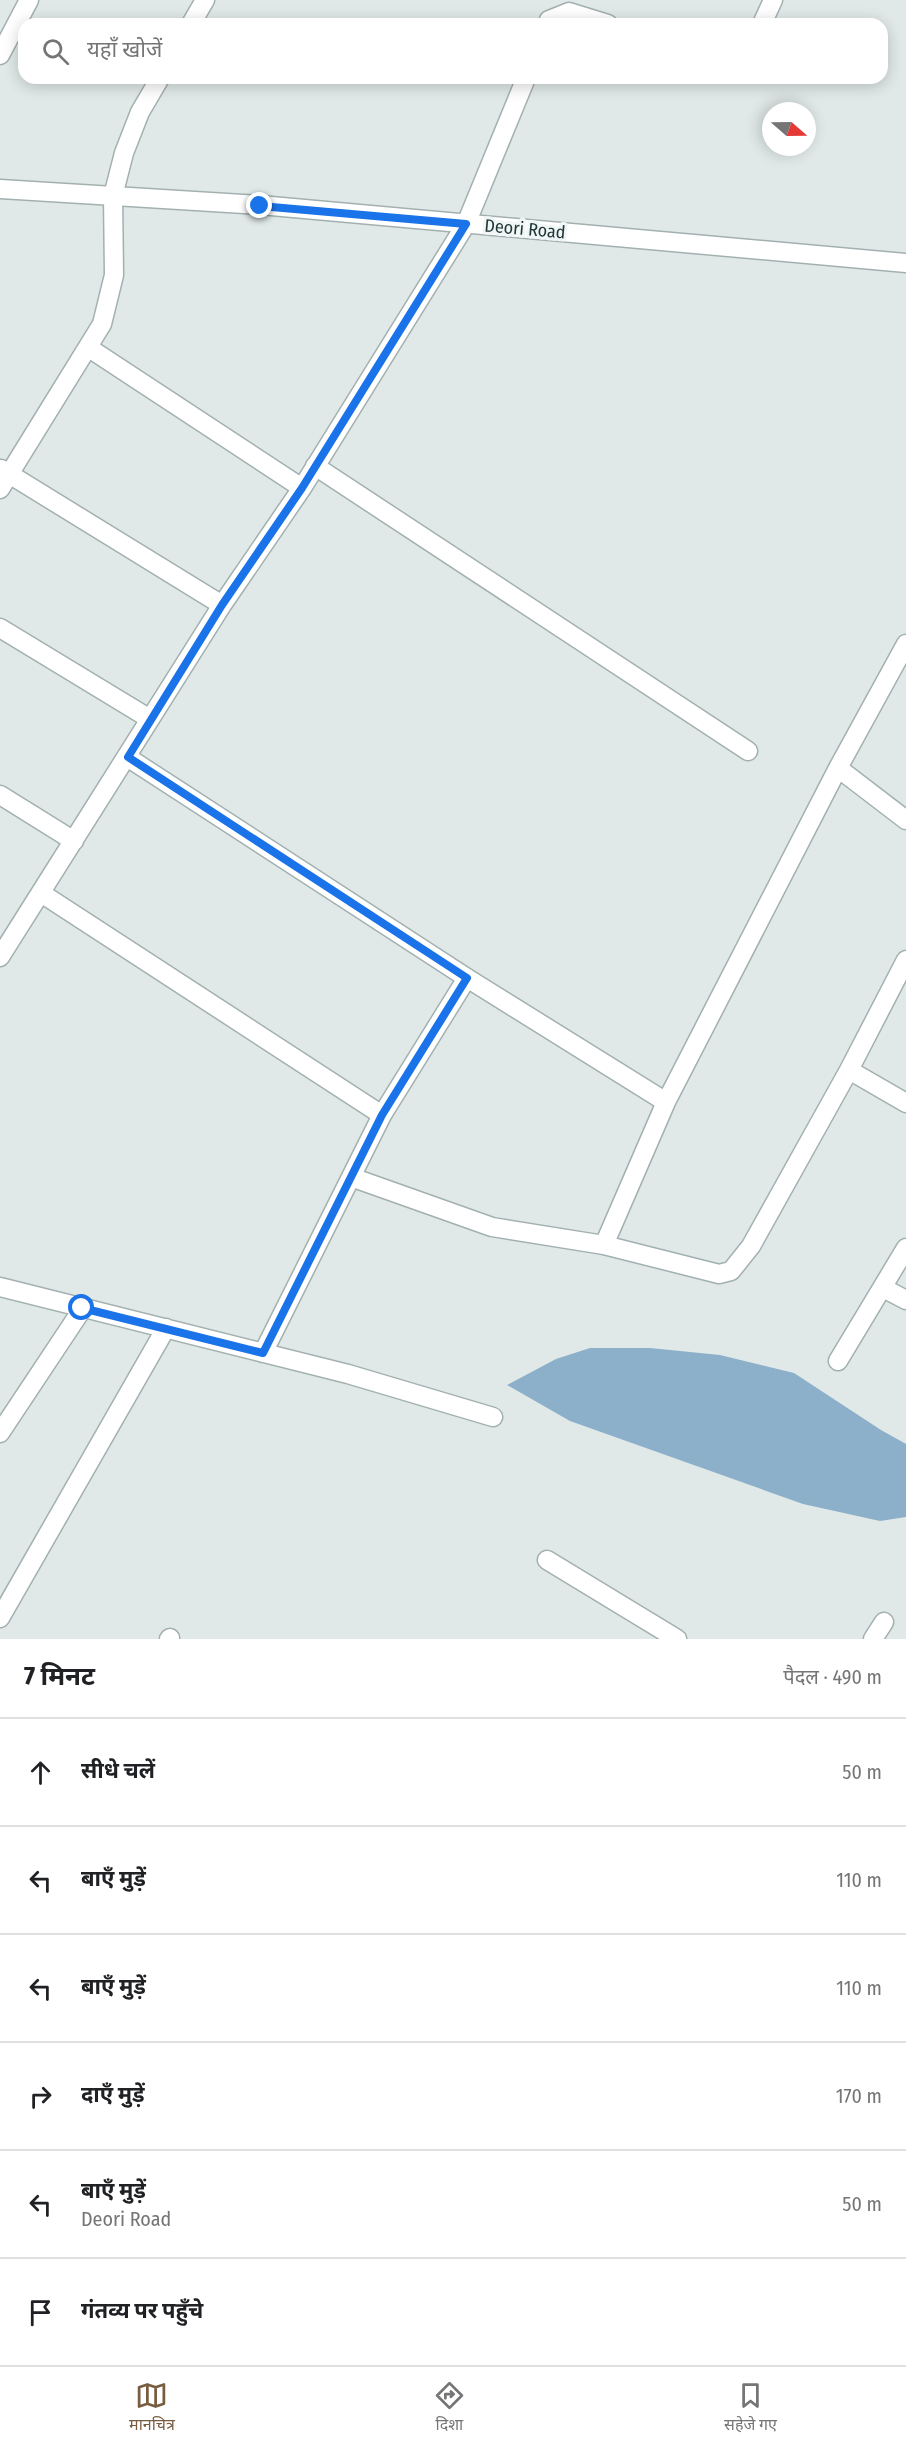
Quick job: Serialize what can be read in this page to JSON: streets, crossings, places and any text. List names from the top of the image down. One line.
{"streets":{"street":["Deori Road"]},"north":"right","page":{"search":"यहाँ खोजें","heading":["7 मिनट","पैदल · 490 m"],"list":[["सीधे चलें","50 m"],["बाएँ मुड़ें","110 m"],["बाएँ मुड़ें","110 m"],["दाएँ मुड़ें","170 m"],["बाएँ मुड़ें","Deori Road","50 m"],"गंतव्य पर पहुँचे"],"nav":["मानचित्र","दिशा","सहेजे गए"]}}
